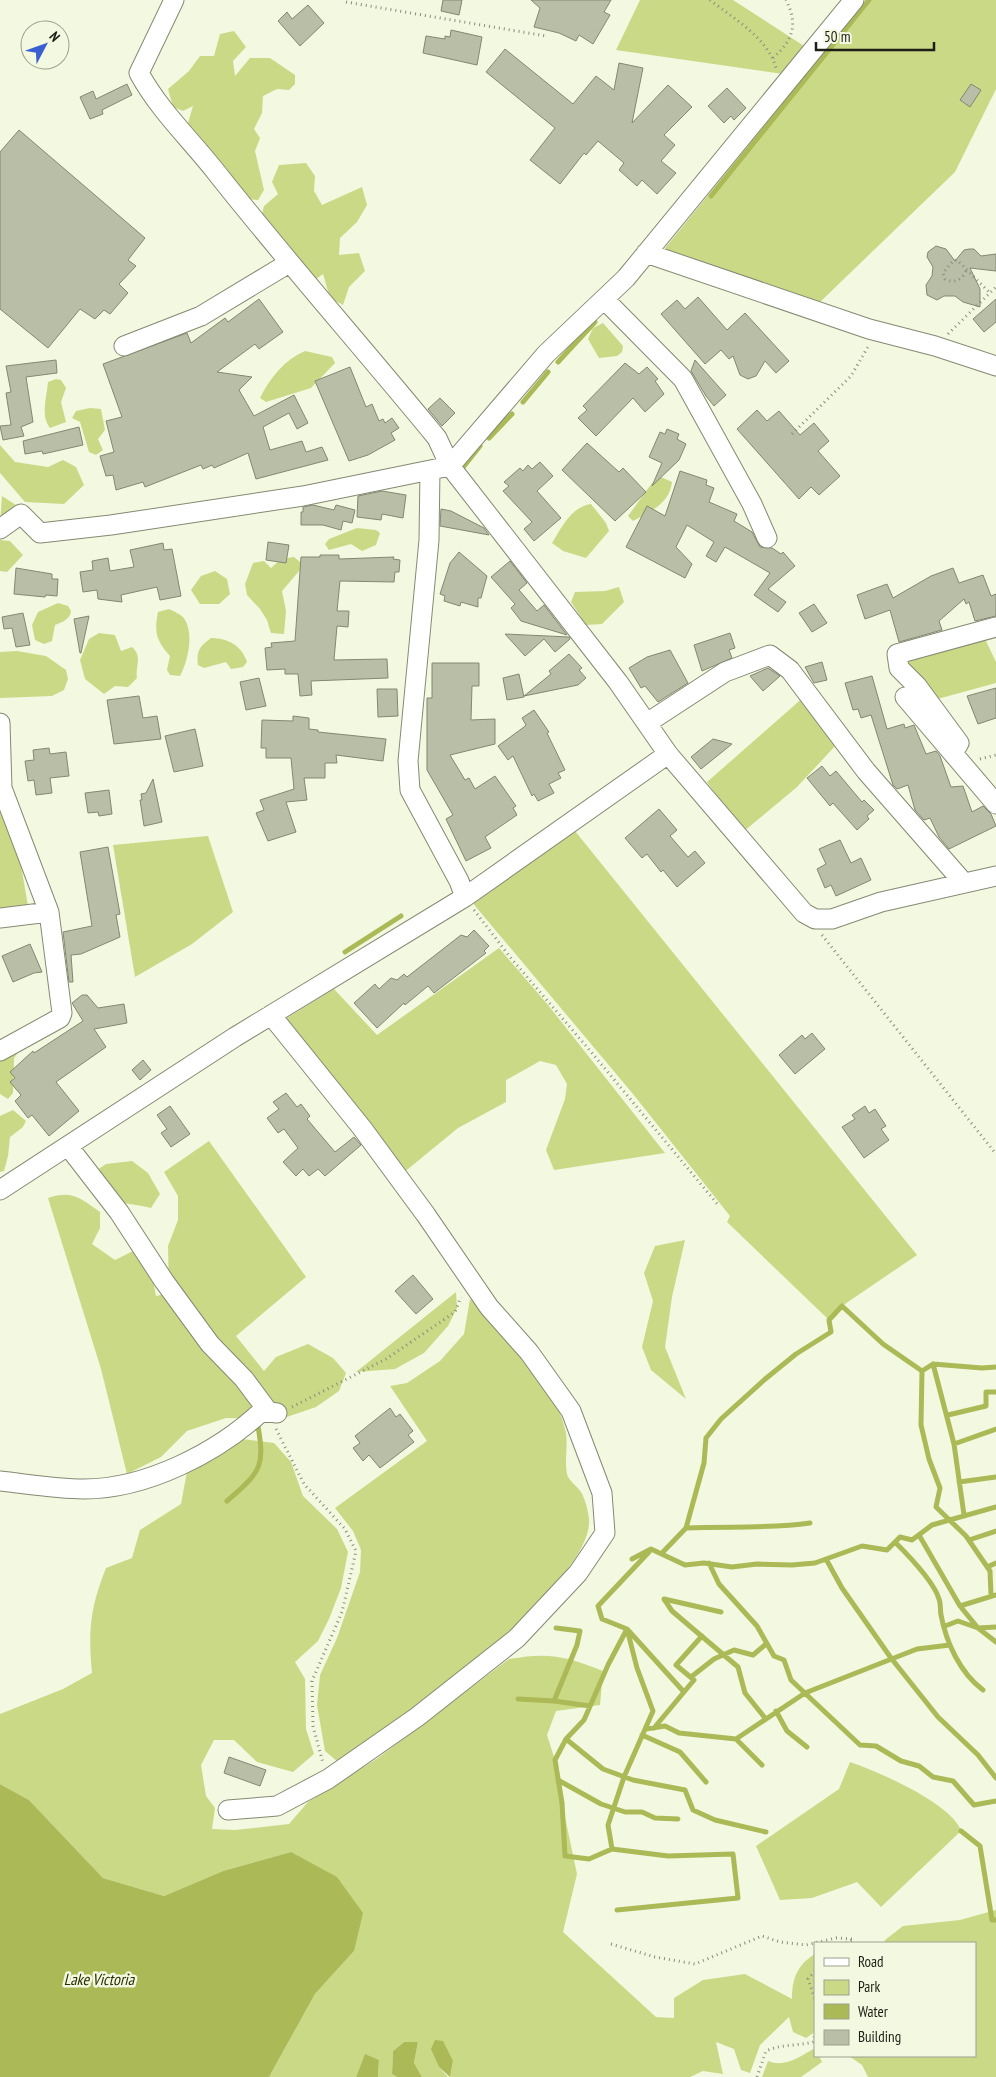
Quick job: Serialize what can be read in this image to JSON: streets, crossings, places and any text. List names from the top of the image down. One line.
{"water":["Lake Victoria"],"legend":["Road","Park","Water","Building"],"scale_bar":"50 m","north":"top right"}
